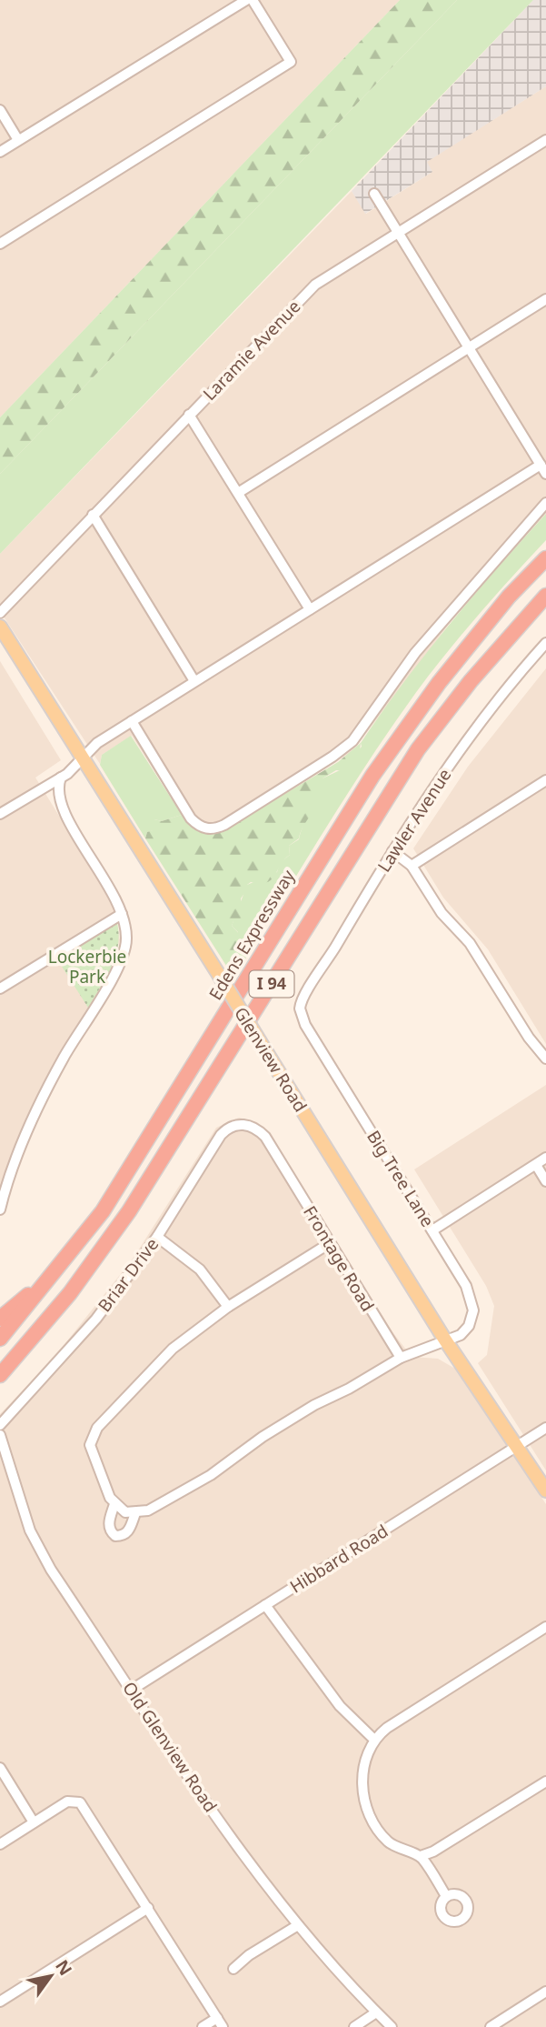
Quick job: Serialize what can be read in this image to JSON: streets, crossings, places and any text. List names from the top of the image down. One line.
{"streets":{"highway":["Edens Expressway","I 94"],"main road":["Glenview Road"],"street":["Laramie Avenue","Lawler Avenue","Big Tree Lane","Frontage Road","Briar Drive","Hibbard Road","Old Glenview Road"]},"crossings":[["Lawler Avenue","Big Tree Lane"],["Glenview Road","Big Tree Lane"],["Glenview Road","Hibbard Road"],["Frontage Road","Briar Drive"],["Hibbard Road","Old Glenview Road"]],"parks":["Lockerbie Park"],"north":"top right"}
